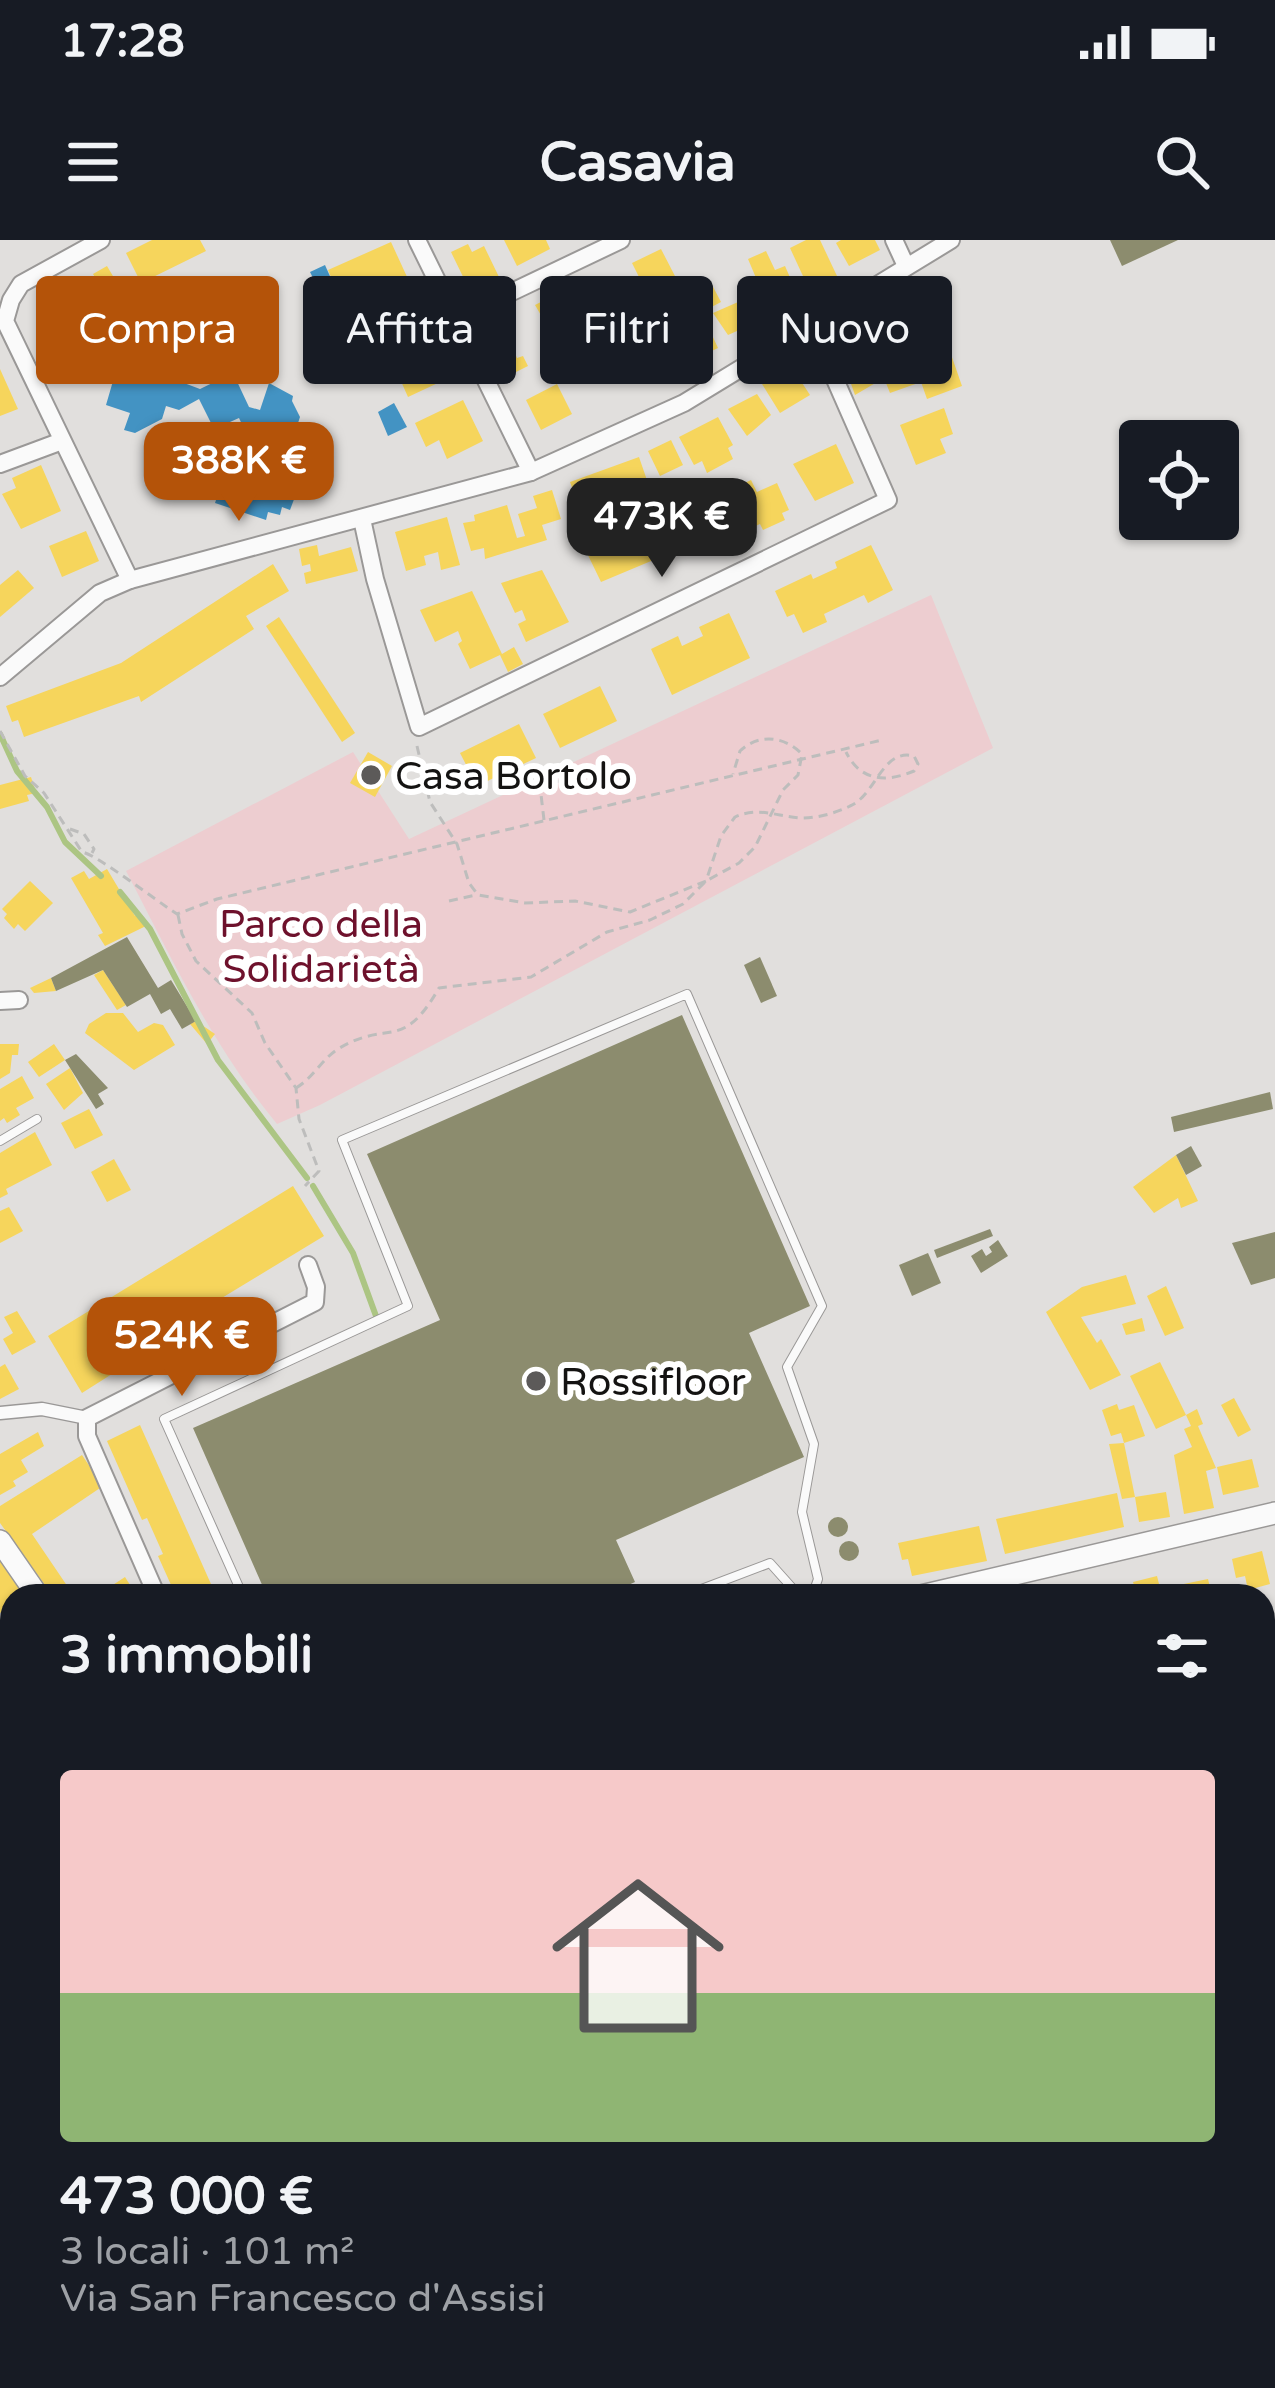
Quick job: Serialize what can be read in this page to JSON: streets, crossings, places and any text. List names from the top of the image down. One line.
{"parks":["Parco della Solidarietà"],"places":["Casa Bortolo","Rossifloor"],"page":{"status":"17:28","header":"Casavia","chip":["Compra","Affitta","Filtri","Nuovo"],"price":["388K €","473K €","524K €"],"heading":"3 immobili","list":[{"name":"473 000 €","note":"3 locali · 101 m² · Via San Francesco d'Assisi"}]}}
